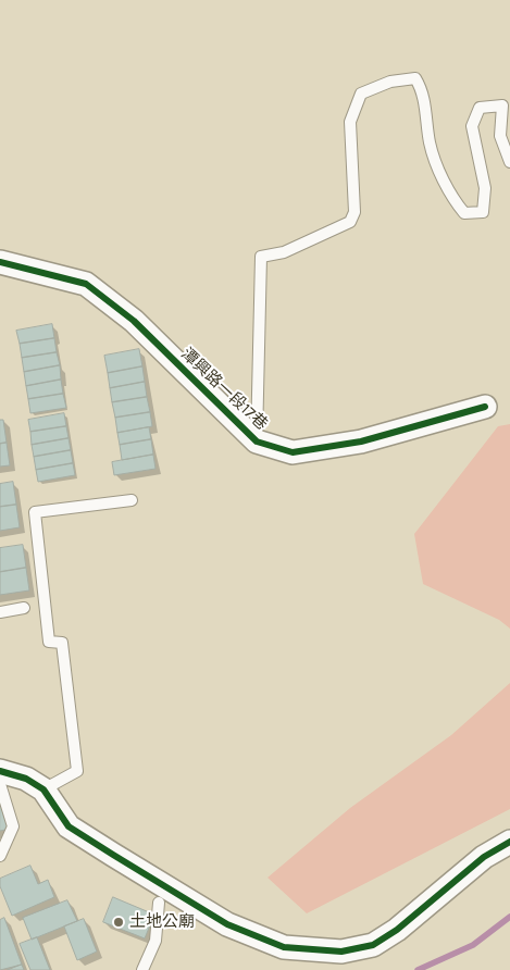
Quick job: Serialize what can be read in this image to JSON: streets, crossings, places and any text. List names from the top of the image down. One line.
{"streets":{"street":["潭興路一段17巷"]},"places":["土地公廟"]}
